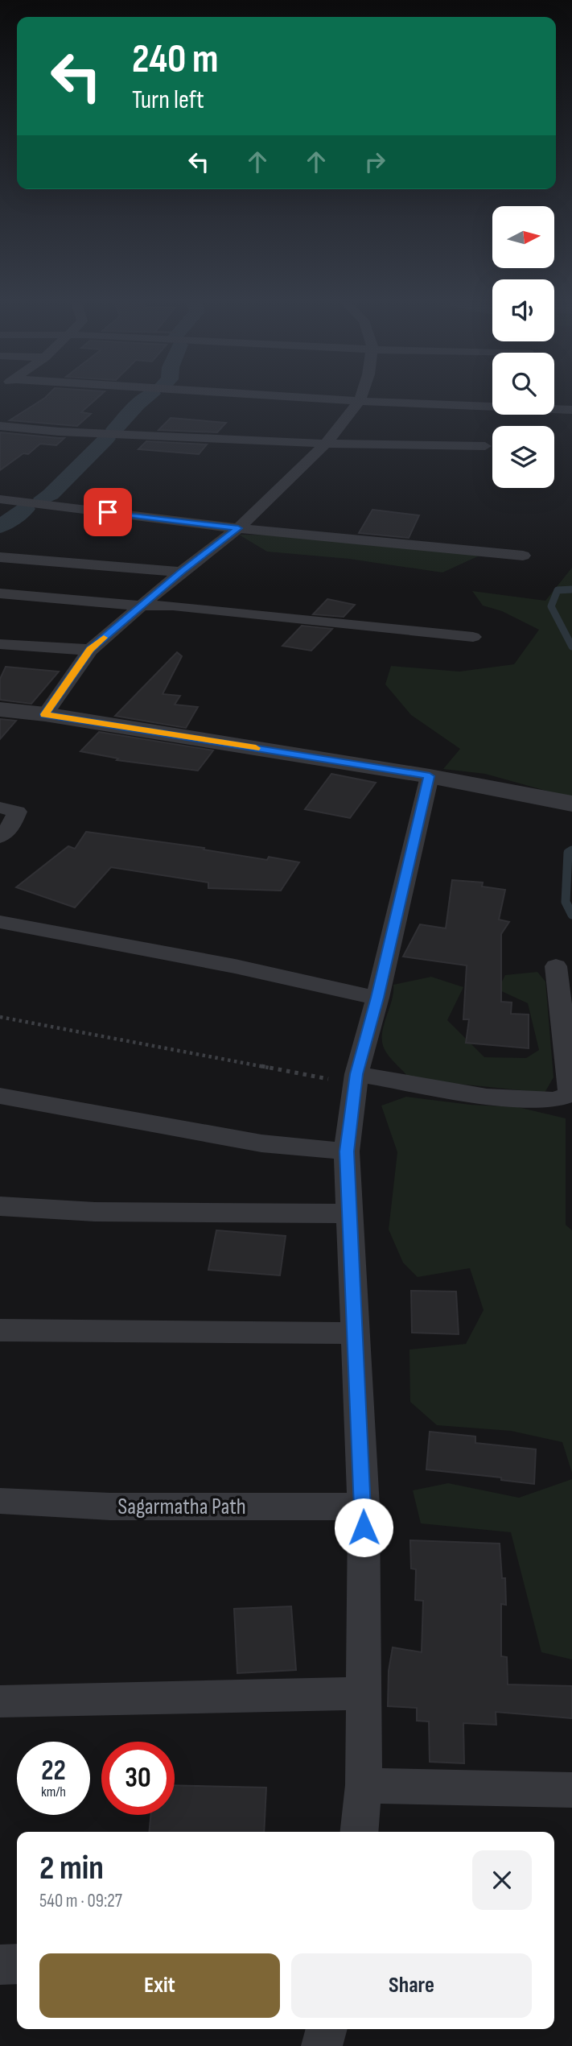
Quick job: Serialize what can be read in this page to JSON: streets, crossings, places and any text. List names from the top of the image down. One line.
{"streets":{"street":["Sagarmatha Path"]},"north":"right","page":{"turn":["240 m","Turn left"],"speed":"22 km/h","limit":"30","heading":["2 min","540 m · 09:27"],"buttons":["Exit","Share"]}}
